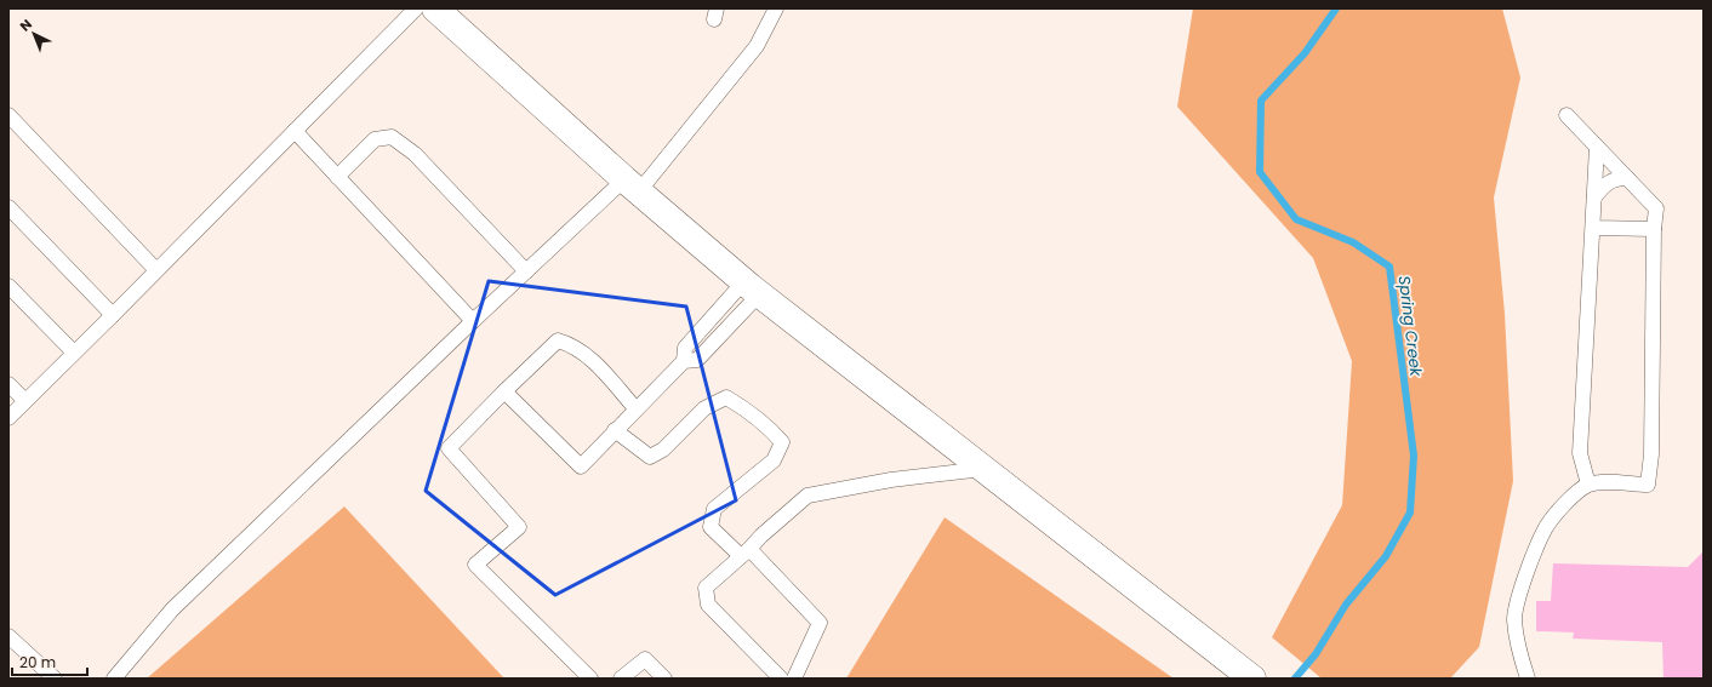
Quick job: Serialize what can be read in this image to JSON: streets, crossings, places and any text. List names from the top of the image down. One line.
{"water":["Spring Creek"],"scale_bar":"20 m","north":"top left"}
